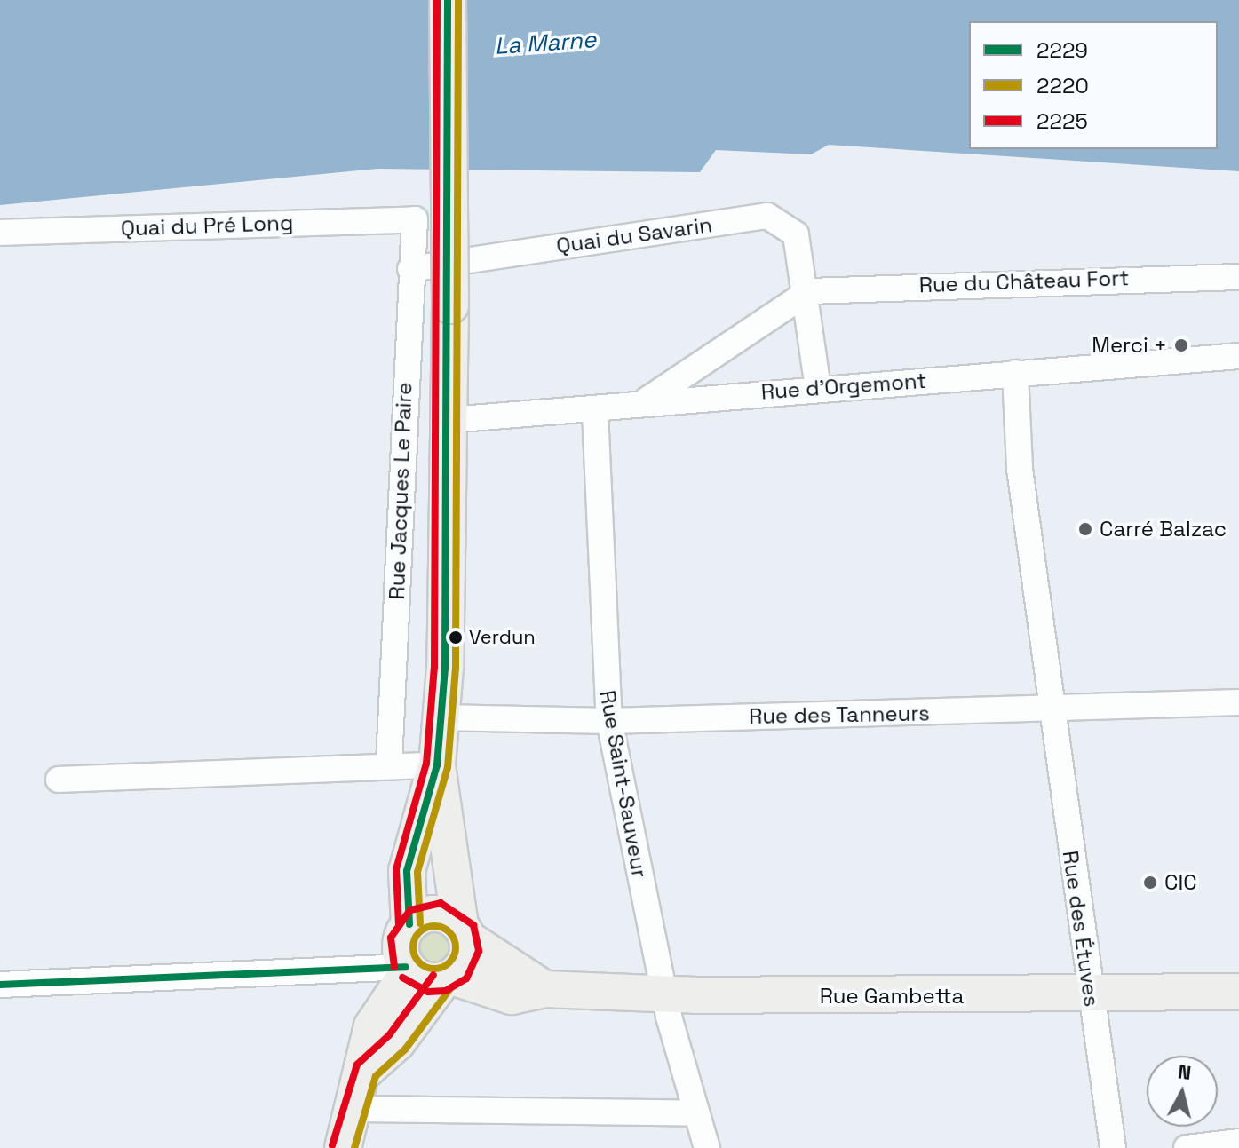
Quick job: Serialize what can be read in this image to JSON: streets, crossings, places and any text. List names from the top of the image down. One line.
{"streets":{"main road":["Rue Gambetta"],"street":["Quai du Pré Long","Quai du Savarin","Rue du Château Fort","Rue d'Orgemont","Rue Jacques Le Paire","Rue des Tanneurs","Rue Saint-Sauveur","Rue des Étuves"]},"crossings":[["Quai du Pré Long","Rue Jacques Le Paire"],["Quai du Savarin","Rue du Château Fort"],["Quai du Savarin","Rue d'Orgemont"],["Quai du Savarin","Rue Jacques Le Paire"],["Rue d'Orgemont","Rue Saint-Sauveur"],["Rue d'Orgemont","Rue des Étuves"],["Rue des Tanneurs","Rue Saint-Sauveur"],["Rue des Tanneurs","Rue des Étuves"],["Rue Saint-Sauveur","Rue Gambetta"],["Rue des Étuves","Rue Gambetta"]],"water":["La Marne"],"places":["Merci +","Carré Balzac","Verdun","CIC"],"lines":["transit line 2229","transit line 2220","transit line 2225"],"legend":["2229","2220","2225"],"north":"top"}
